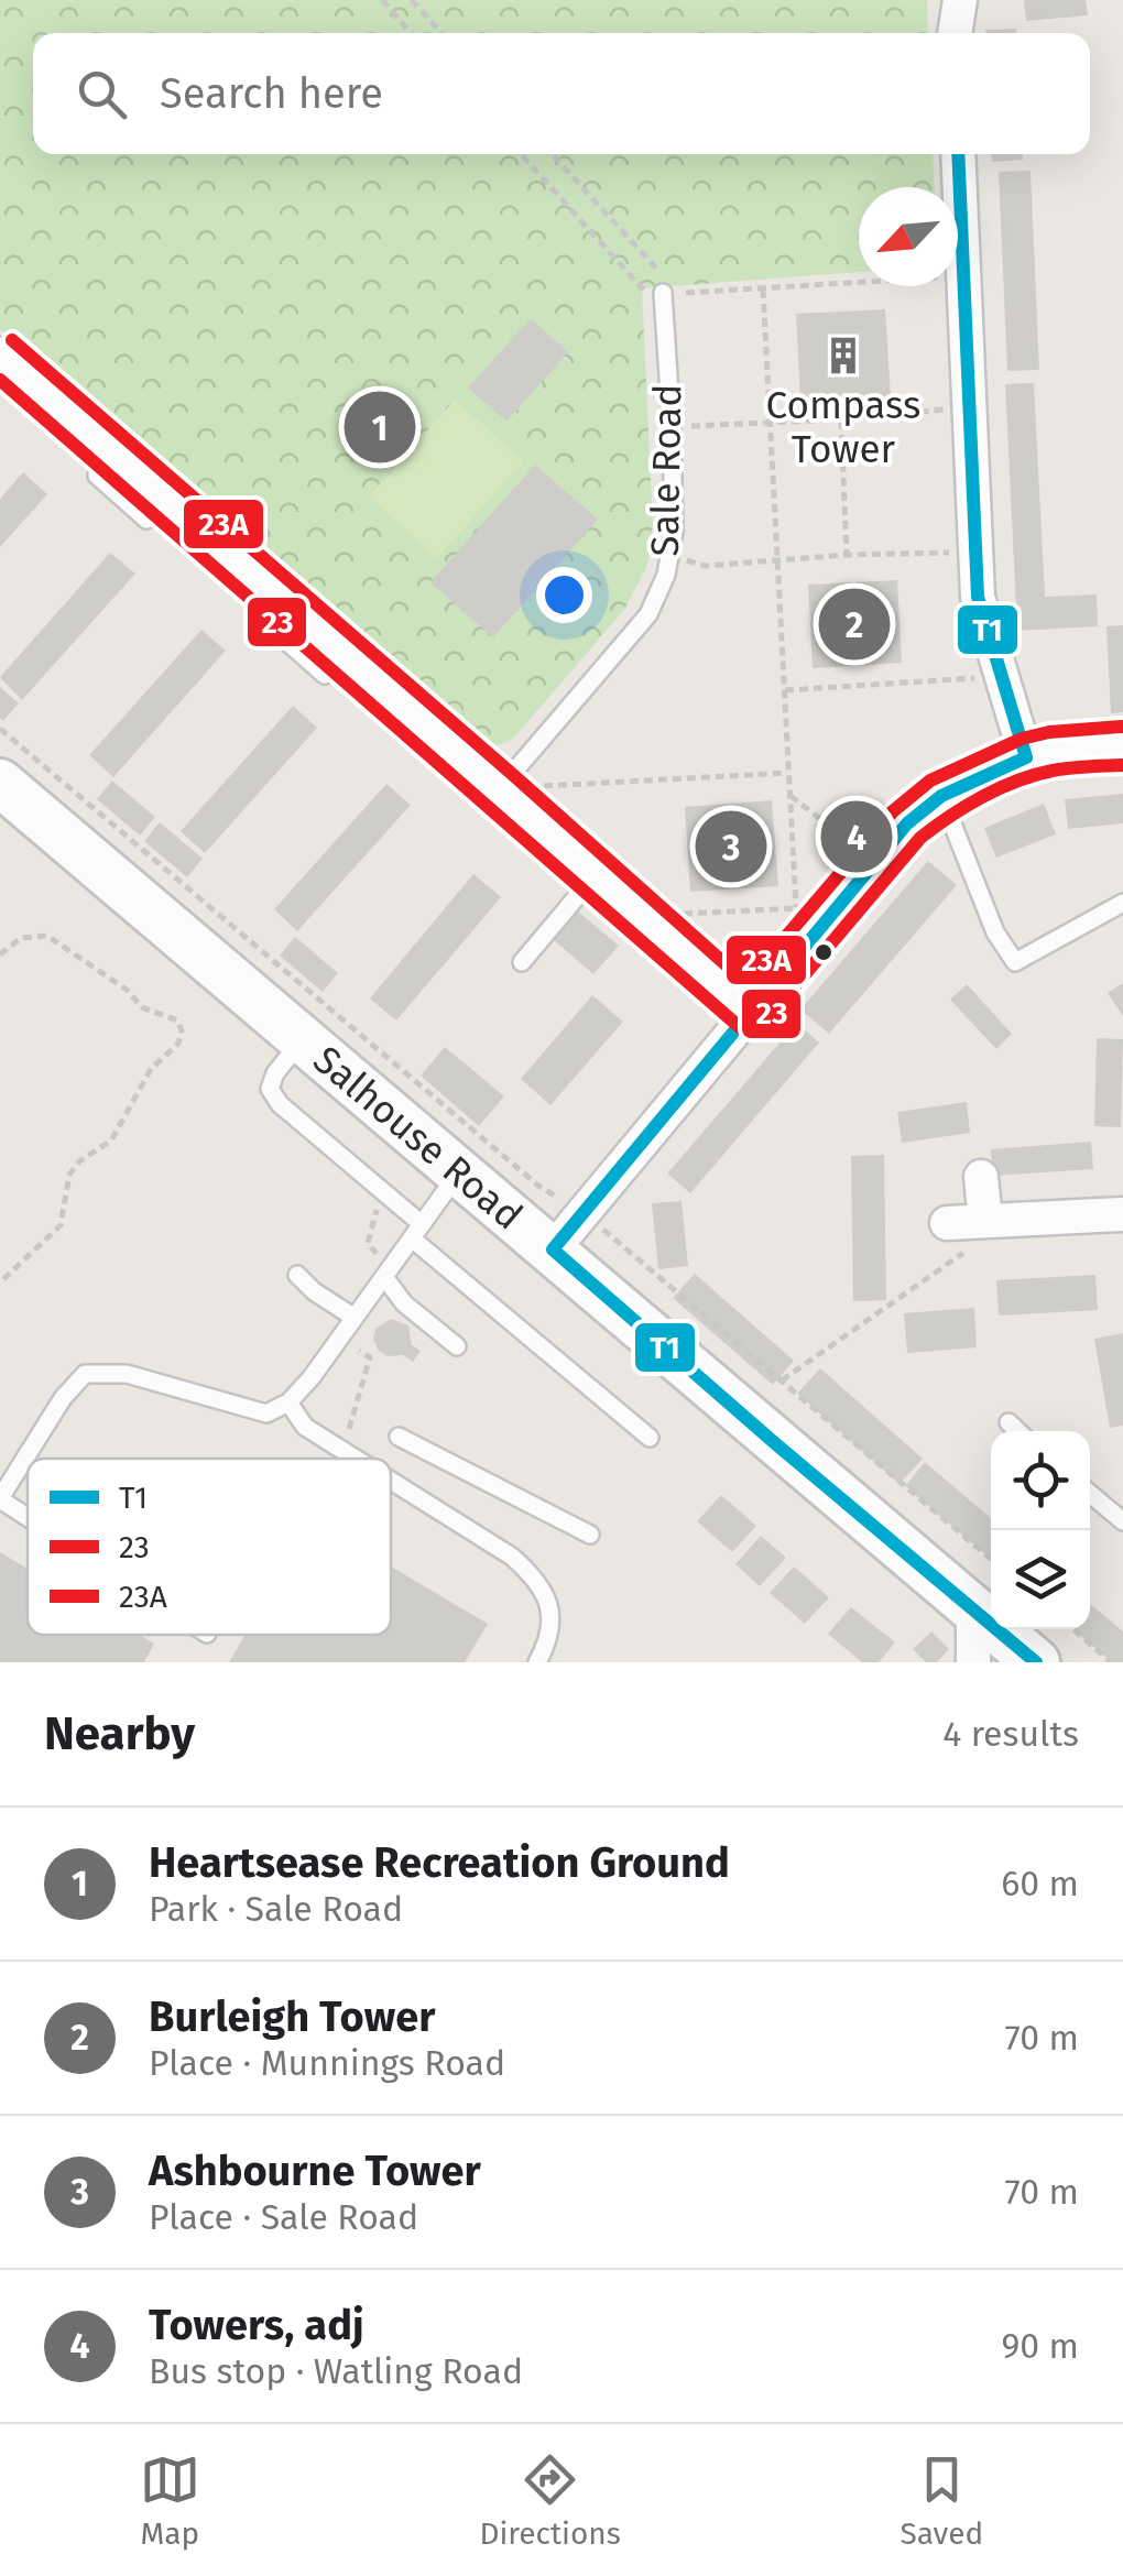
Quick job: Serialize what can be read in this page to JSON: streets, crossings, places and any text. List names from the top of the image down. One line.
{"streets":{"street":["Salhouse Road"],"lane":["Sale Road"]},"places":{"building":["Compass Tower"]},"lines":["transit line T1","transit line 23A","transit line 23"],"legend":["T1","23","23A"],"north":"bottom left","page":{"search":"Search here","pins":["1","2","4","3"],"heading":["Nearby","4 results"],"list":[{"mark":"1","name":"Heartsease Recreation Ground","note":"Park · Sale Road","value":"60 m"},{"mark":"2","name":"Burleigh Tower","note":"Place · Munnings Road","value":"70 m"},{"mark":"3","name":"Ashbourne Tower","note":"Place · Sale Road","value":"70 m"},{"mark":"4","name":"Towers, adj","note":"Bus stop · Watling Road","value":"90 m"}],"nav":["Map","Directions","Saved"]}}
